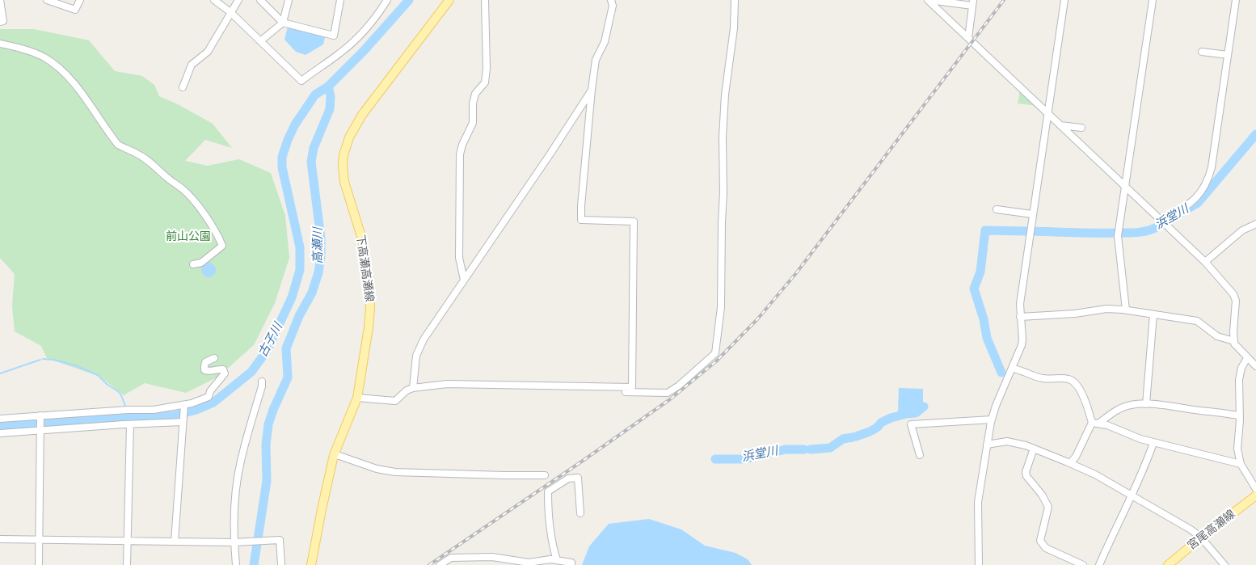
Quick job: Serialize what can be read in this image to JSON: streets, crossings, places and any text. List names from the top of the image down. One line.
{"streets":{"main road":["下高瀬高瀬線","宮尾高瀬線"]},"water":["浜堂川","高瀬川","古子川"],"parks":["前山公園"]}
